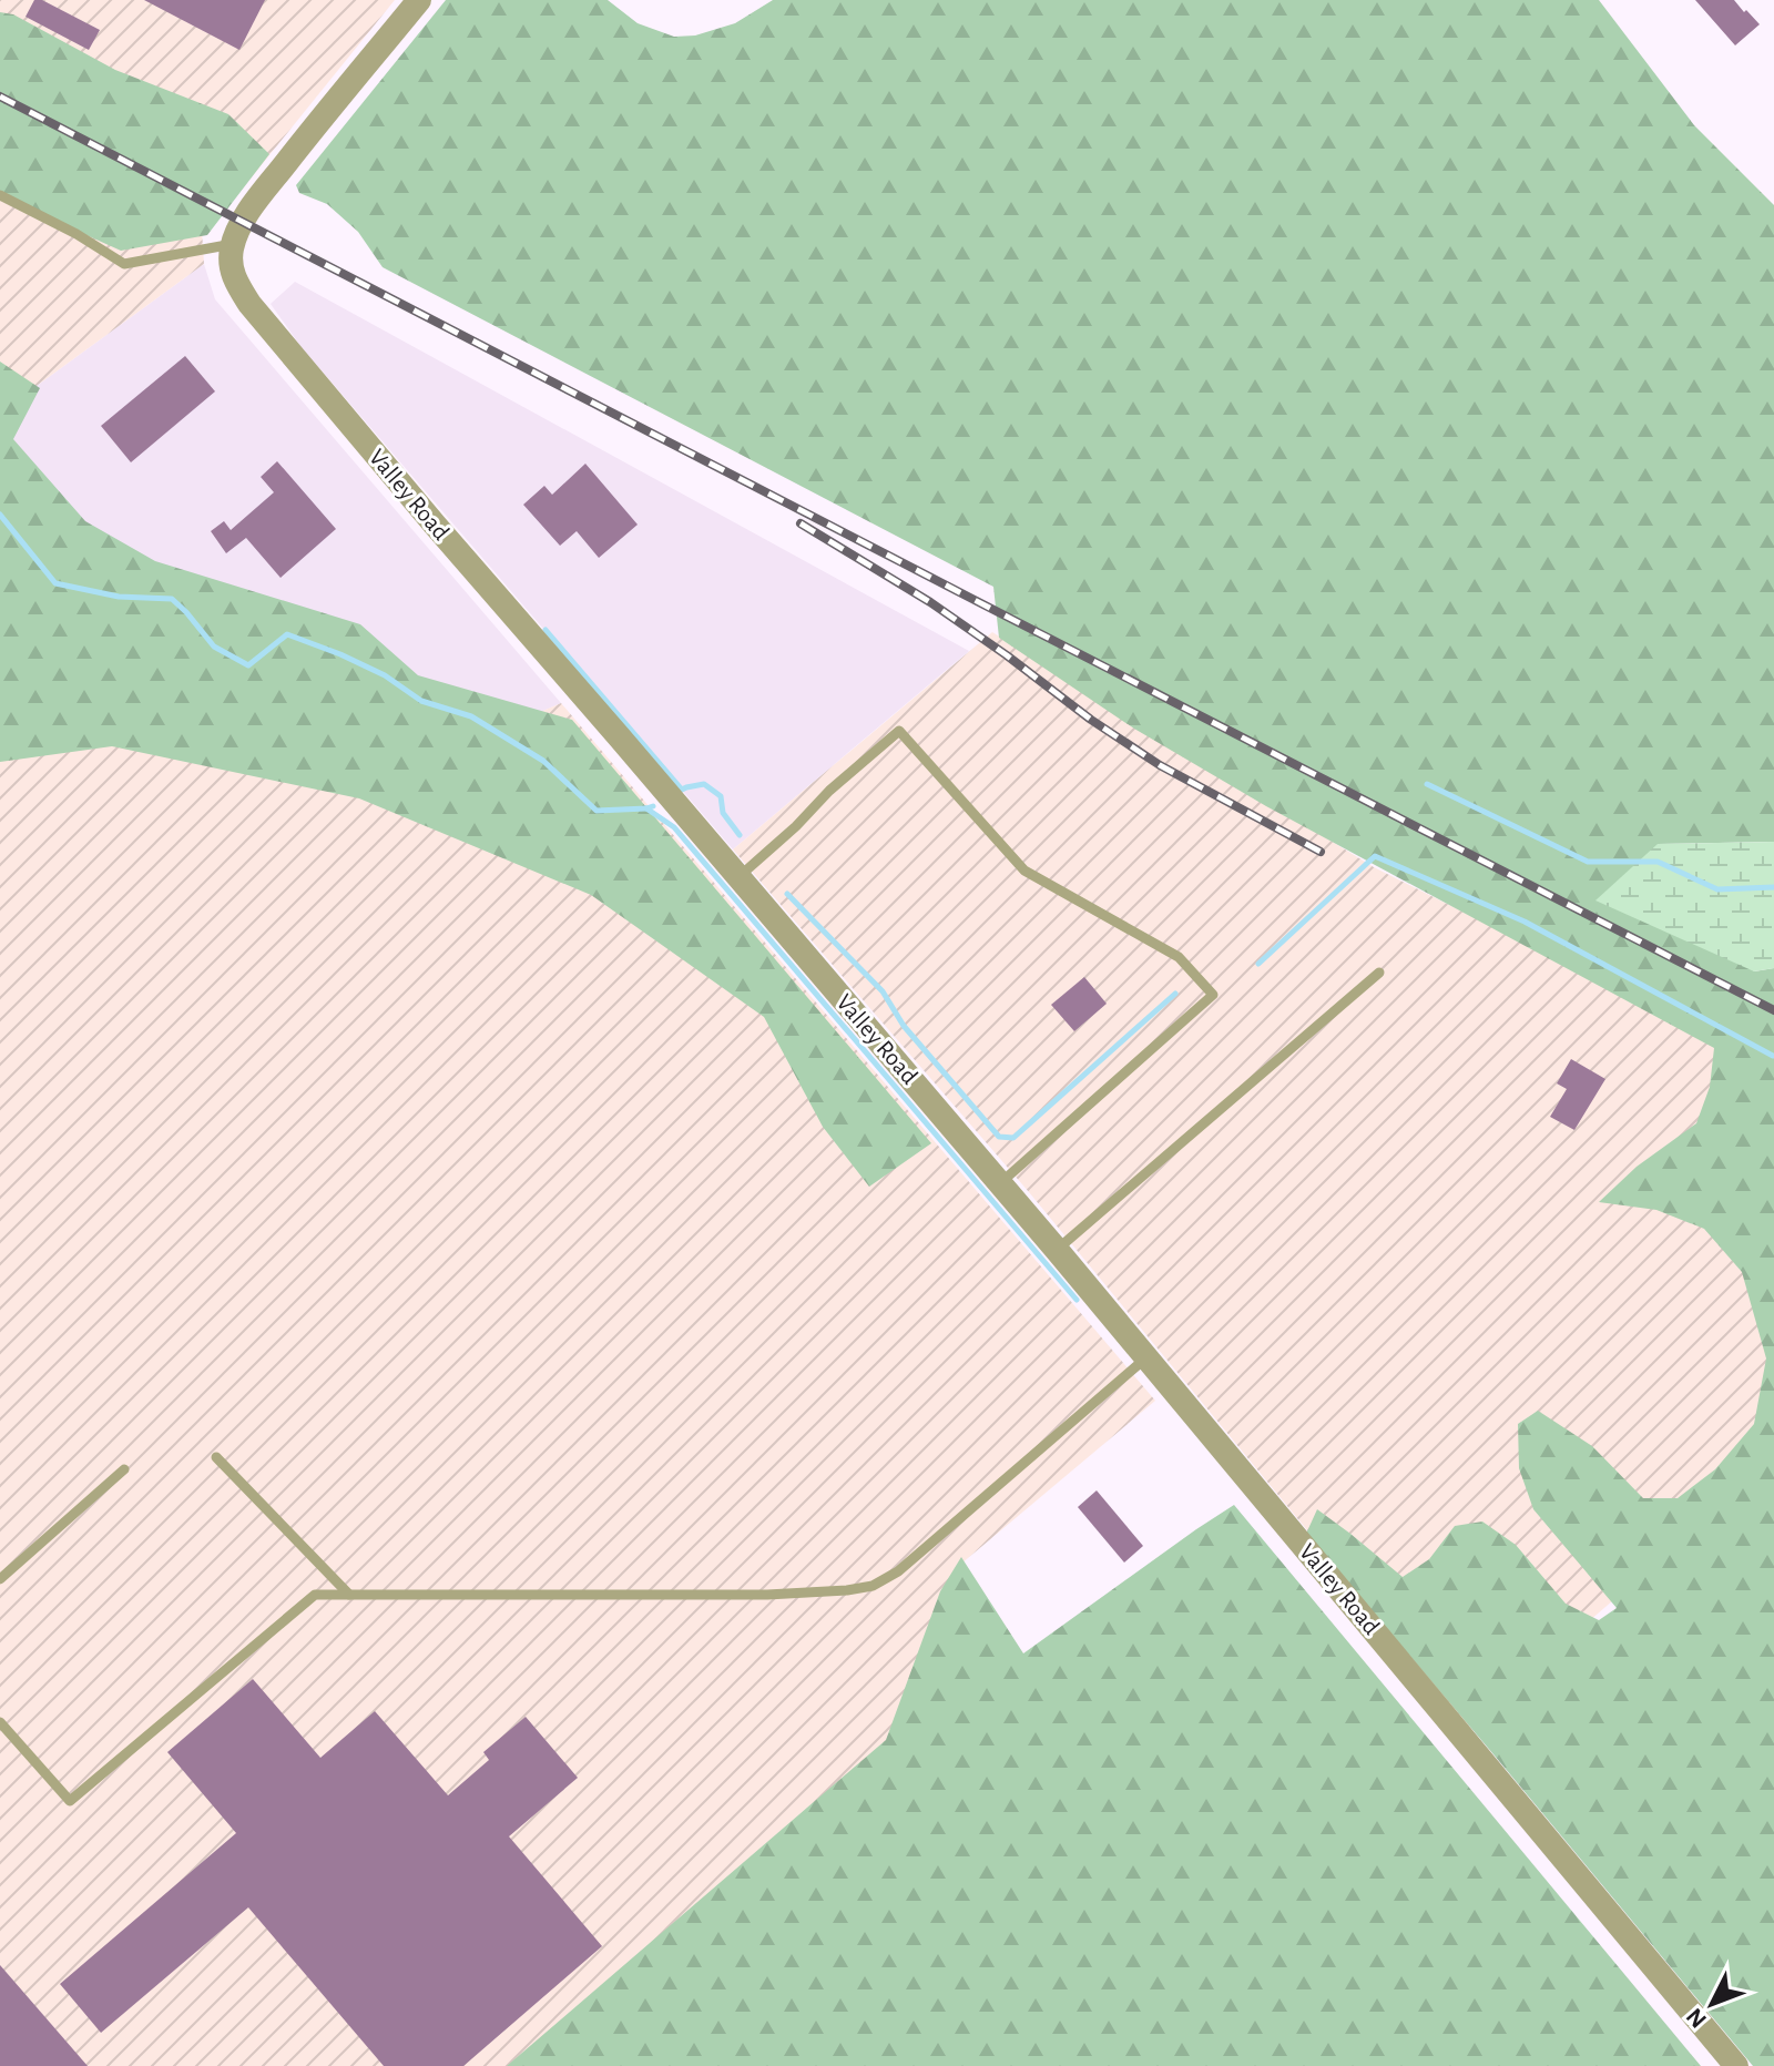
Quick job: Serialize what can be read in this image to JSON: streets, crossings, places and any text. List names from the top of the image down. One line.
{"streets":{"street":["Valley Road"]},"north":"bottom left"}
